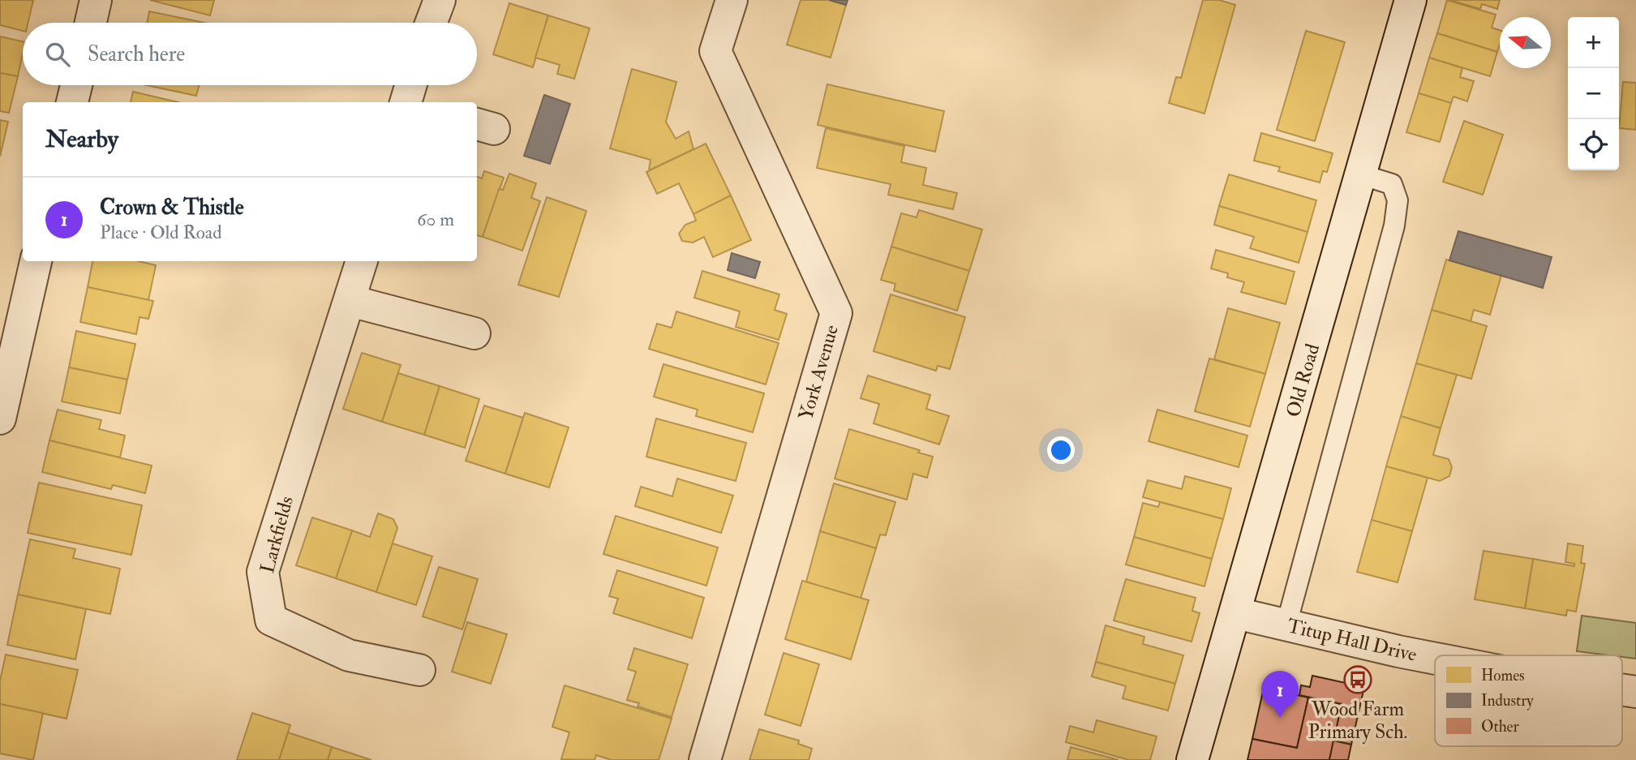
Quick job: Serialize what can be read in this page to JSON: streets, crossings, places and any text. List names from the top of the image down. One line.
{"streets":{"street":["York Avenue","Old Road","Larkfields","Titup Hall Drive"]},"crossings":[["Old Road","Titup Hall Drive"]],"places":{"bus stop":["Wood Farm Primary Sch."]},"legend":["Homes","Industry","Other"],"north":"left","page":{"map_buttons":["+","−"],"search":"Search here","heading":"Nearby","list":[{"mark":"1","name":"Crown & Thistle","note":"Place · Old Road","value":"60 m"}],"pins":"1"}}
